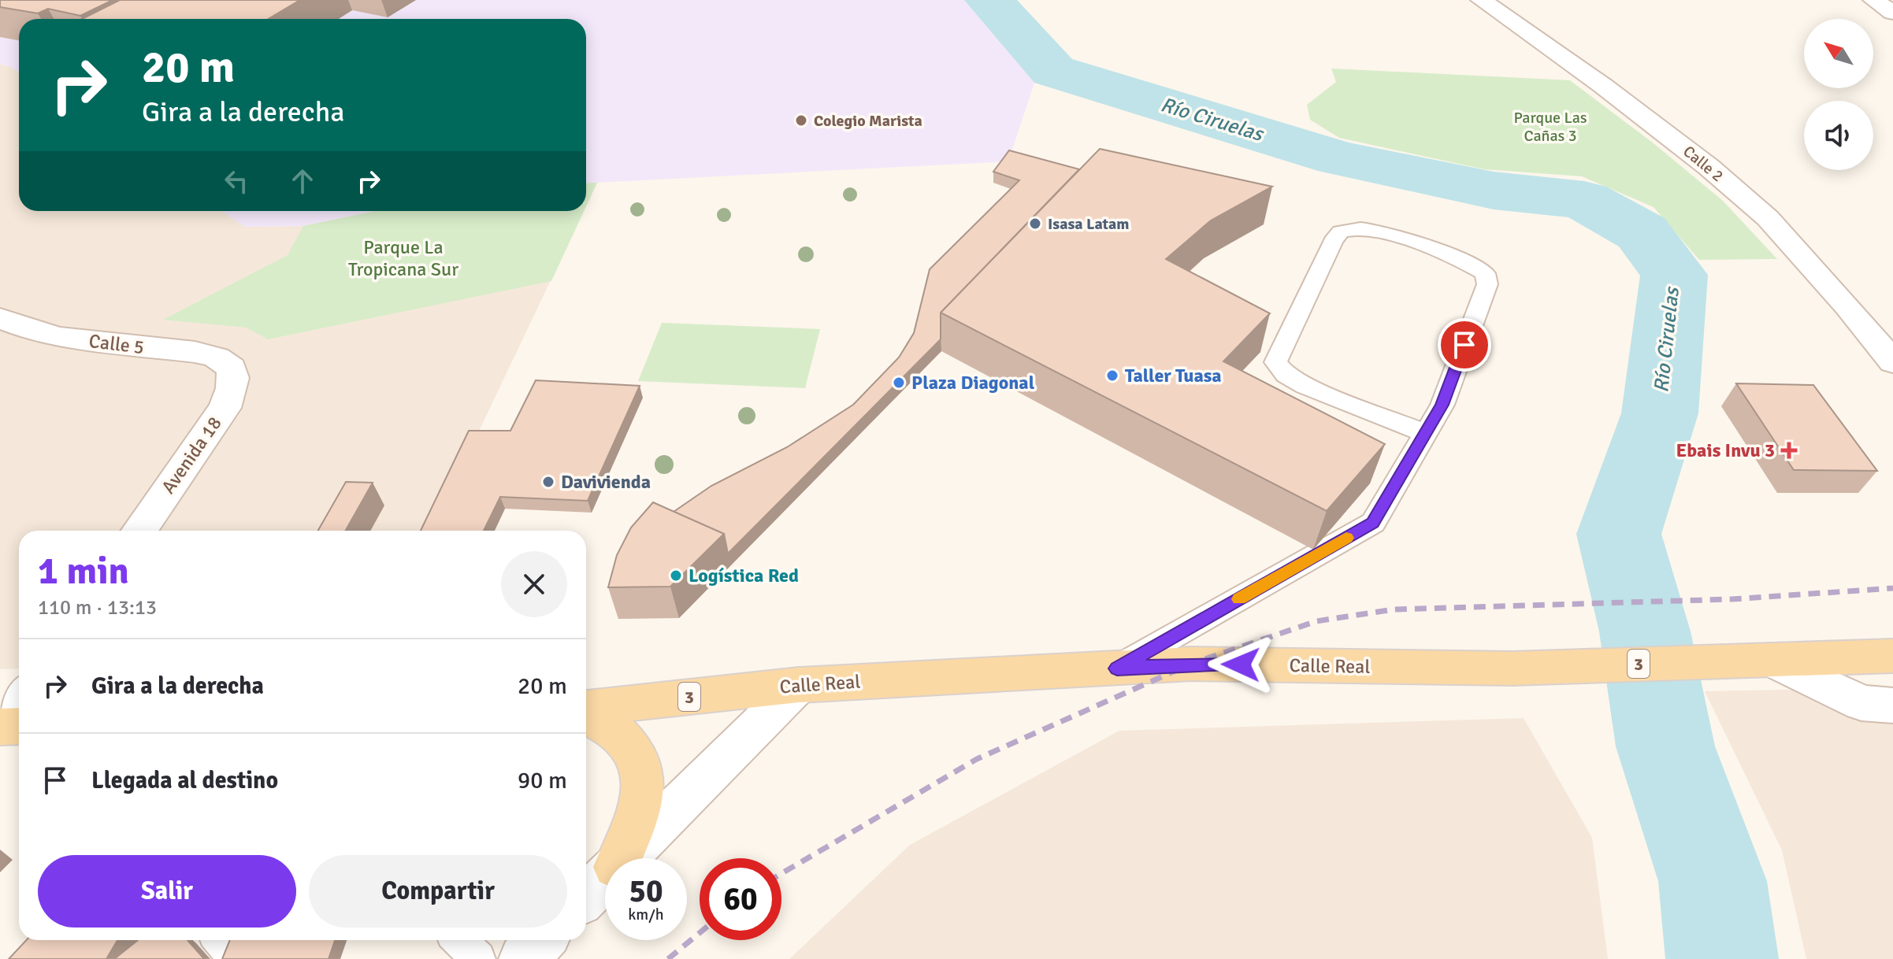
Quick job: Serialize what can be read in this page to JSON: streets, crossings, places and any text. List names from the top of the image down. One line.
{"streets":{"main road":["3","Calle Real"],"street":["Calle 2","Calle 5","Avenida 18"]},"crossings":[["Calle 5","Avenida 18"]],"water":["Río Ciruelas"],"parks":["Parque Las Cañas 3","Parque La Tropicana Sur"],"places":{"other":["Colegio Marista","Isasa Latam","Taller Tuasa","Plaza Diagonal","Davivienda","Logística Red"],"health":["Ebais Invu 3"]},"north":"top left","page":{"turn":["20 m","Gira a la derecha"],"heading":["1 min","110 m · 13:13"],"list":[{"name":"Gira a la derecha","value":"20 m"},{"name":"Llegada al destino","value":"90 m"}],"buttons":["Salir","Compartir"],"speed":"50 km/h","limit":"60"}}
